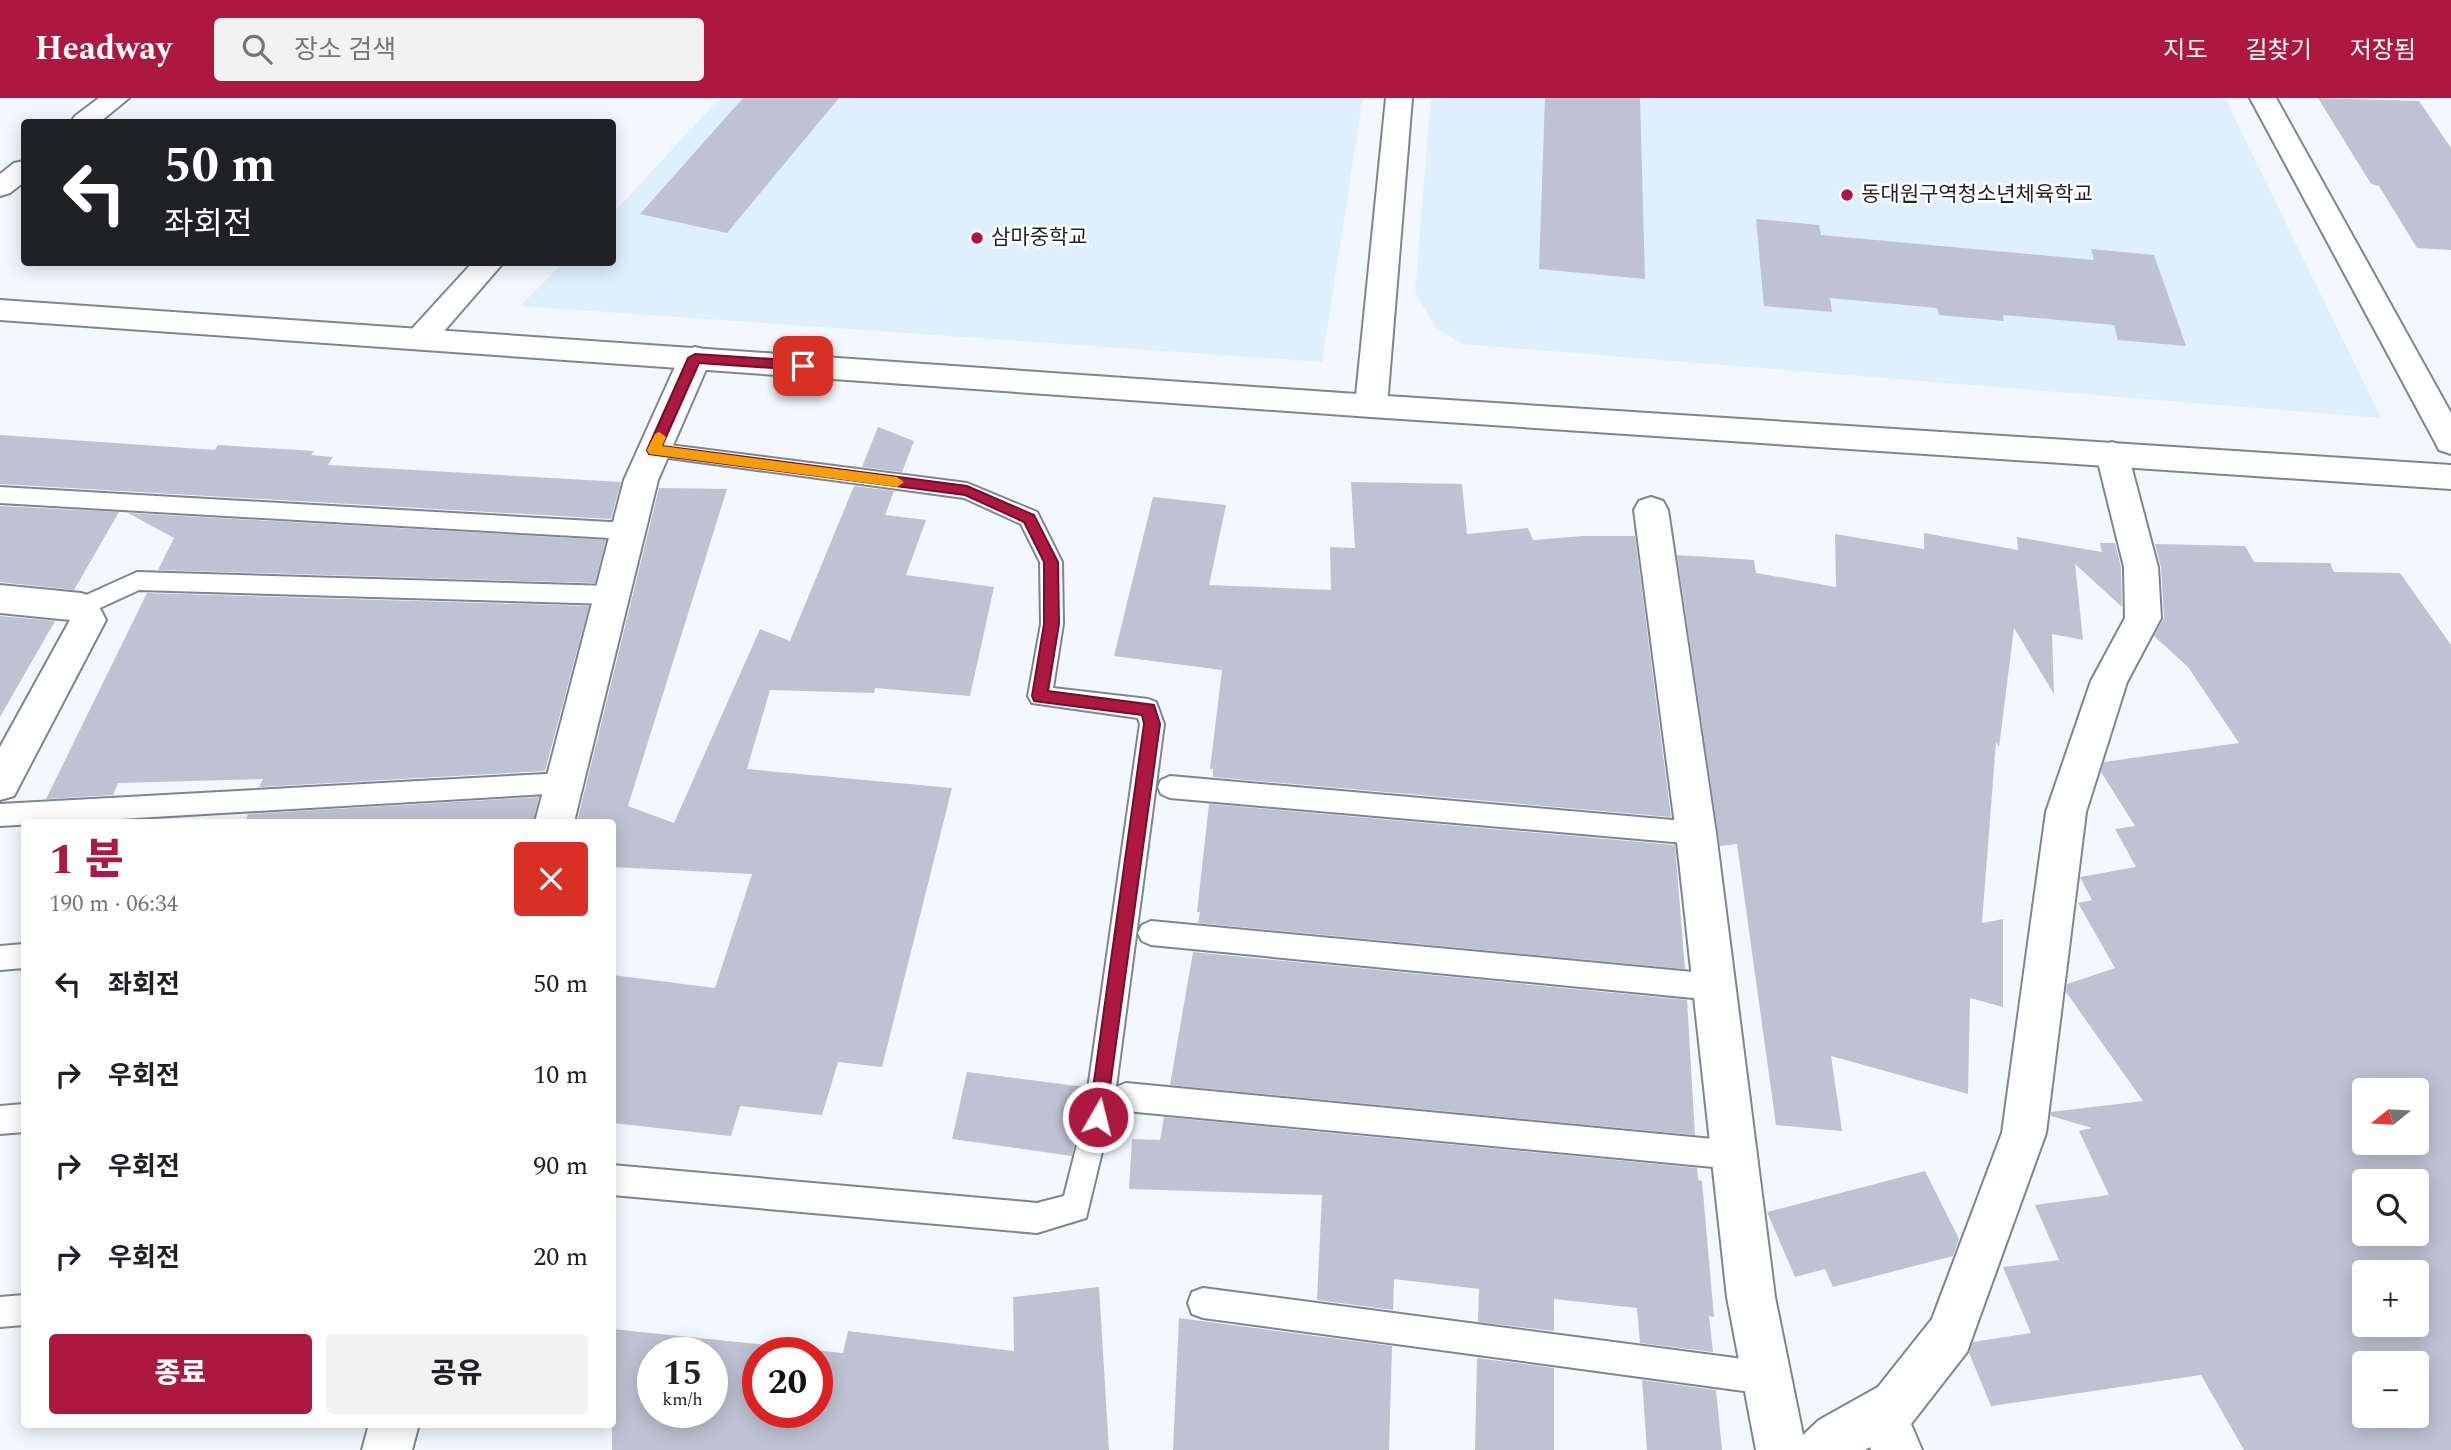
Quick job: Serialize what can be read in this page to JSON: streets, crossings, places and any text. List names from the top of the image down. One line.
{"places":["동대원구역청소년체육학교","삼마중학교"],"north":"left","page":{"header":"Headway","search":"장소 검색","nav":["지도","길찾기","저장됨"],"turn":["50 m","좌회전"],"heading":["1 분","190 m · 06:34"],"list":[{"name":"좌회전","value":"50 m"},{"name":"우회전","value":"10 m"},{"name":"우회전","value":"90 m"},{"name":"우회전","value":"20 m"}],"map_buttons":["+","−"],"buttons":["종료","공유"],"speed":"15 km/h","limit":"20"}}
